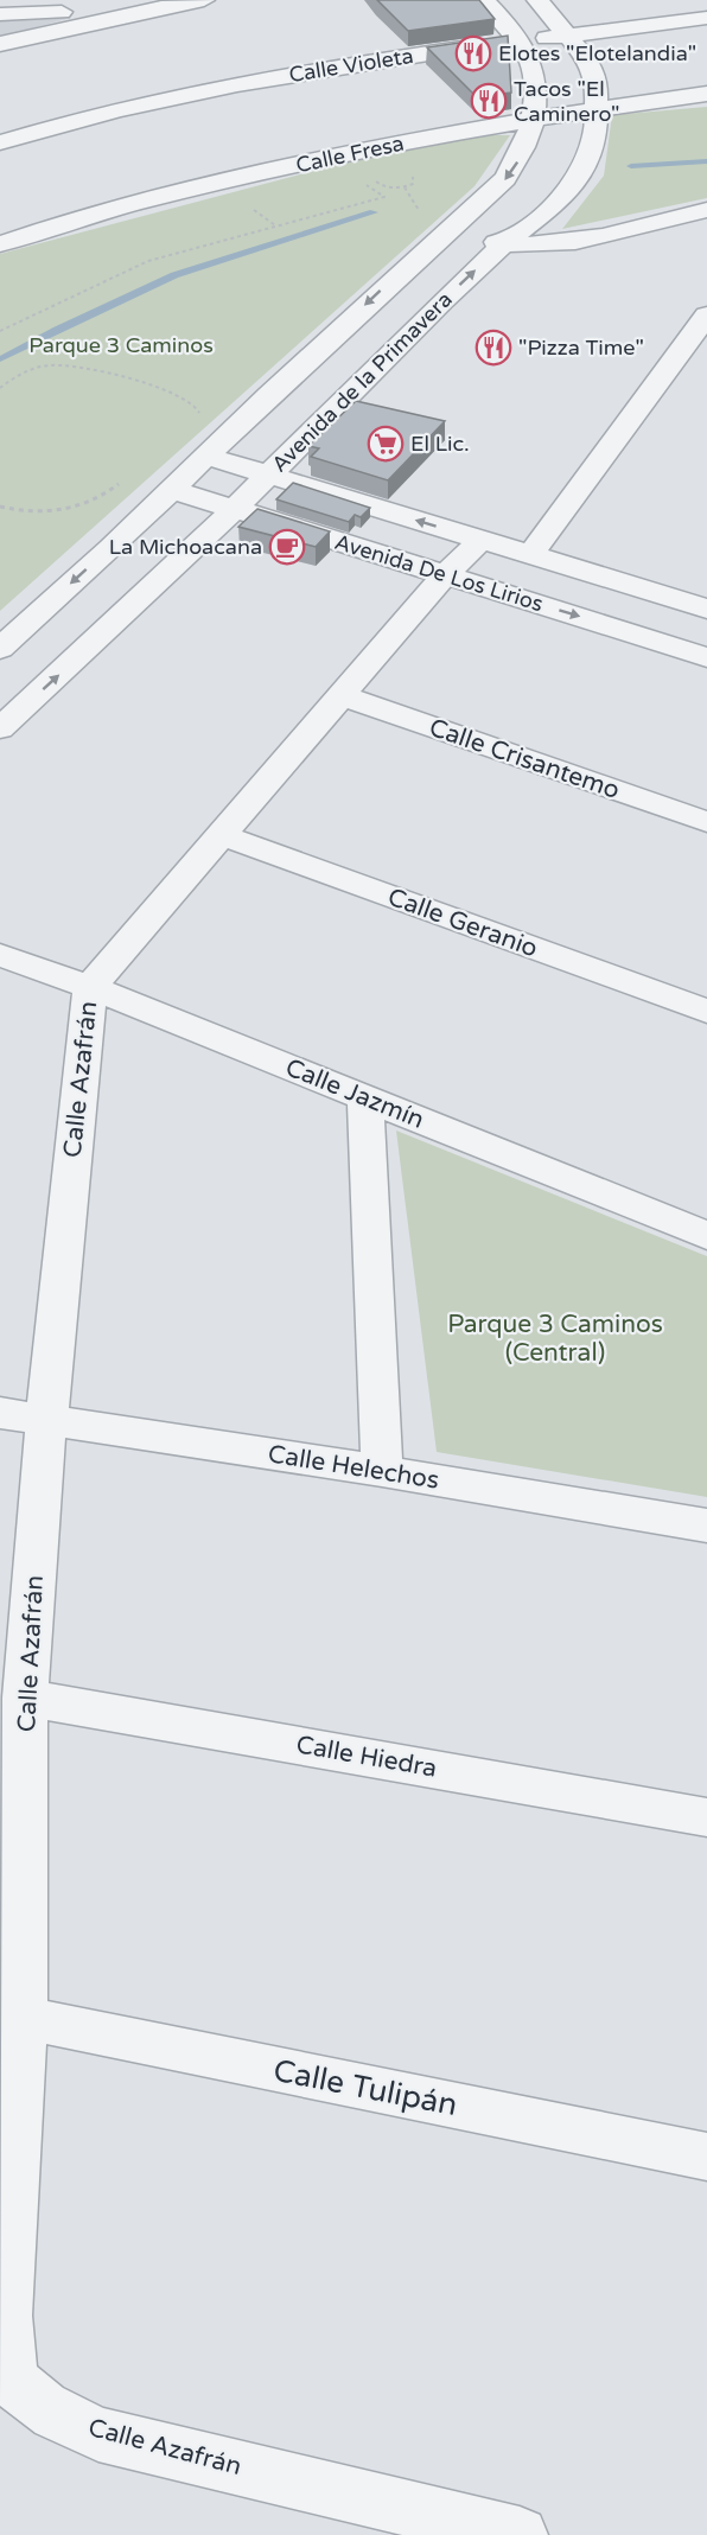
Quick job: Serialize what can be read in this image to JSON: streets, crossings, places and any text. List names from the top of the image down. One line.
{"streets":{"street":["Calle Violeta","Calle Fresa","Avenida de la Primavera","Avenida De Los Lirios","Calle Crisantemo","Calle Geranio","Calle Azafrán","Calle Jazmín","Calle Helechos","Calle Hiedra","Calle Tulipán"]},"crossings":[["Calle Violeta","Avenida de la Primavera"],["Calle Fresa","Avenida de la Primavera"],["Avenida de la Primavera","Avenida De Los Lirios"],["Avenida De Los Lirios","Calle Azafrán"],["Calle Crisantemo","Calle Azafrán"],["Calle Geranio","Calle Azafrán"],["Calle Azafrán","Calle Jazmín"],["Calle Azafrán","Calle Helechos"],["Calle Azafrán","Calle Hiedra"],["Calle Azafrán","Calle Tulipán"]],"parks":["Parque 3 Caminos","Parque 3 Caminos (Central)"],"places":{"restaurant":["Elotes \"Elotelandia\"","Tacos \"El Caminero\"","\"Pizza Time\""],"supermarket":["El Lic."],"cafe":["La Michoacana"]}}
